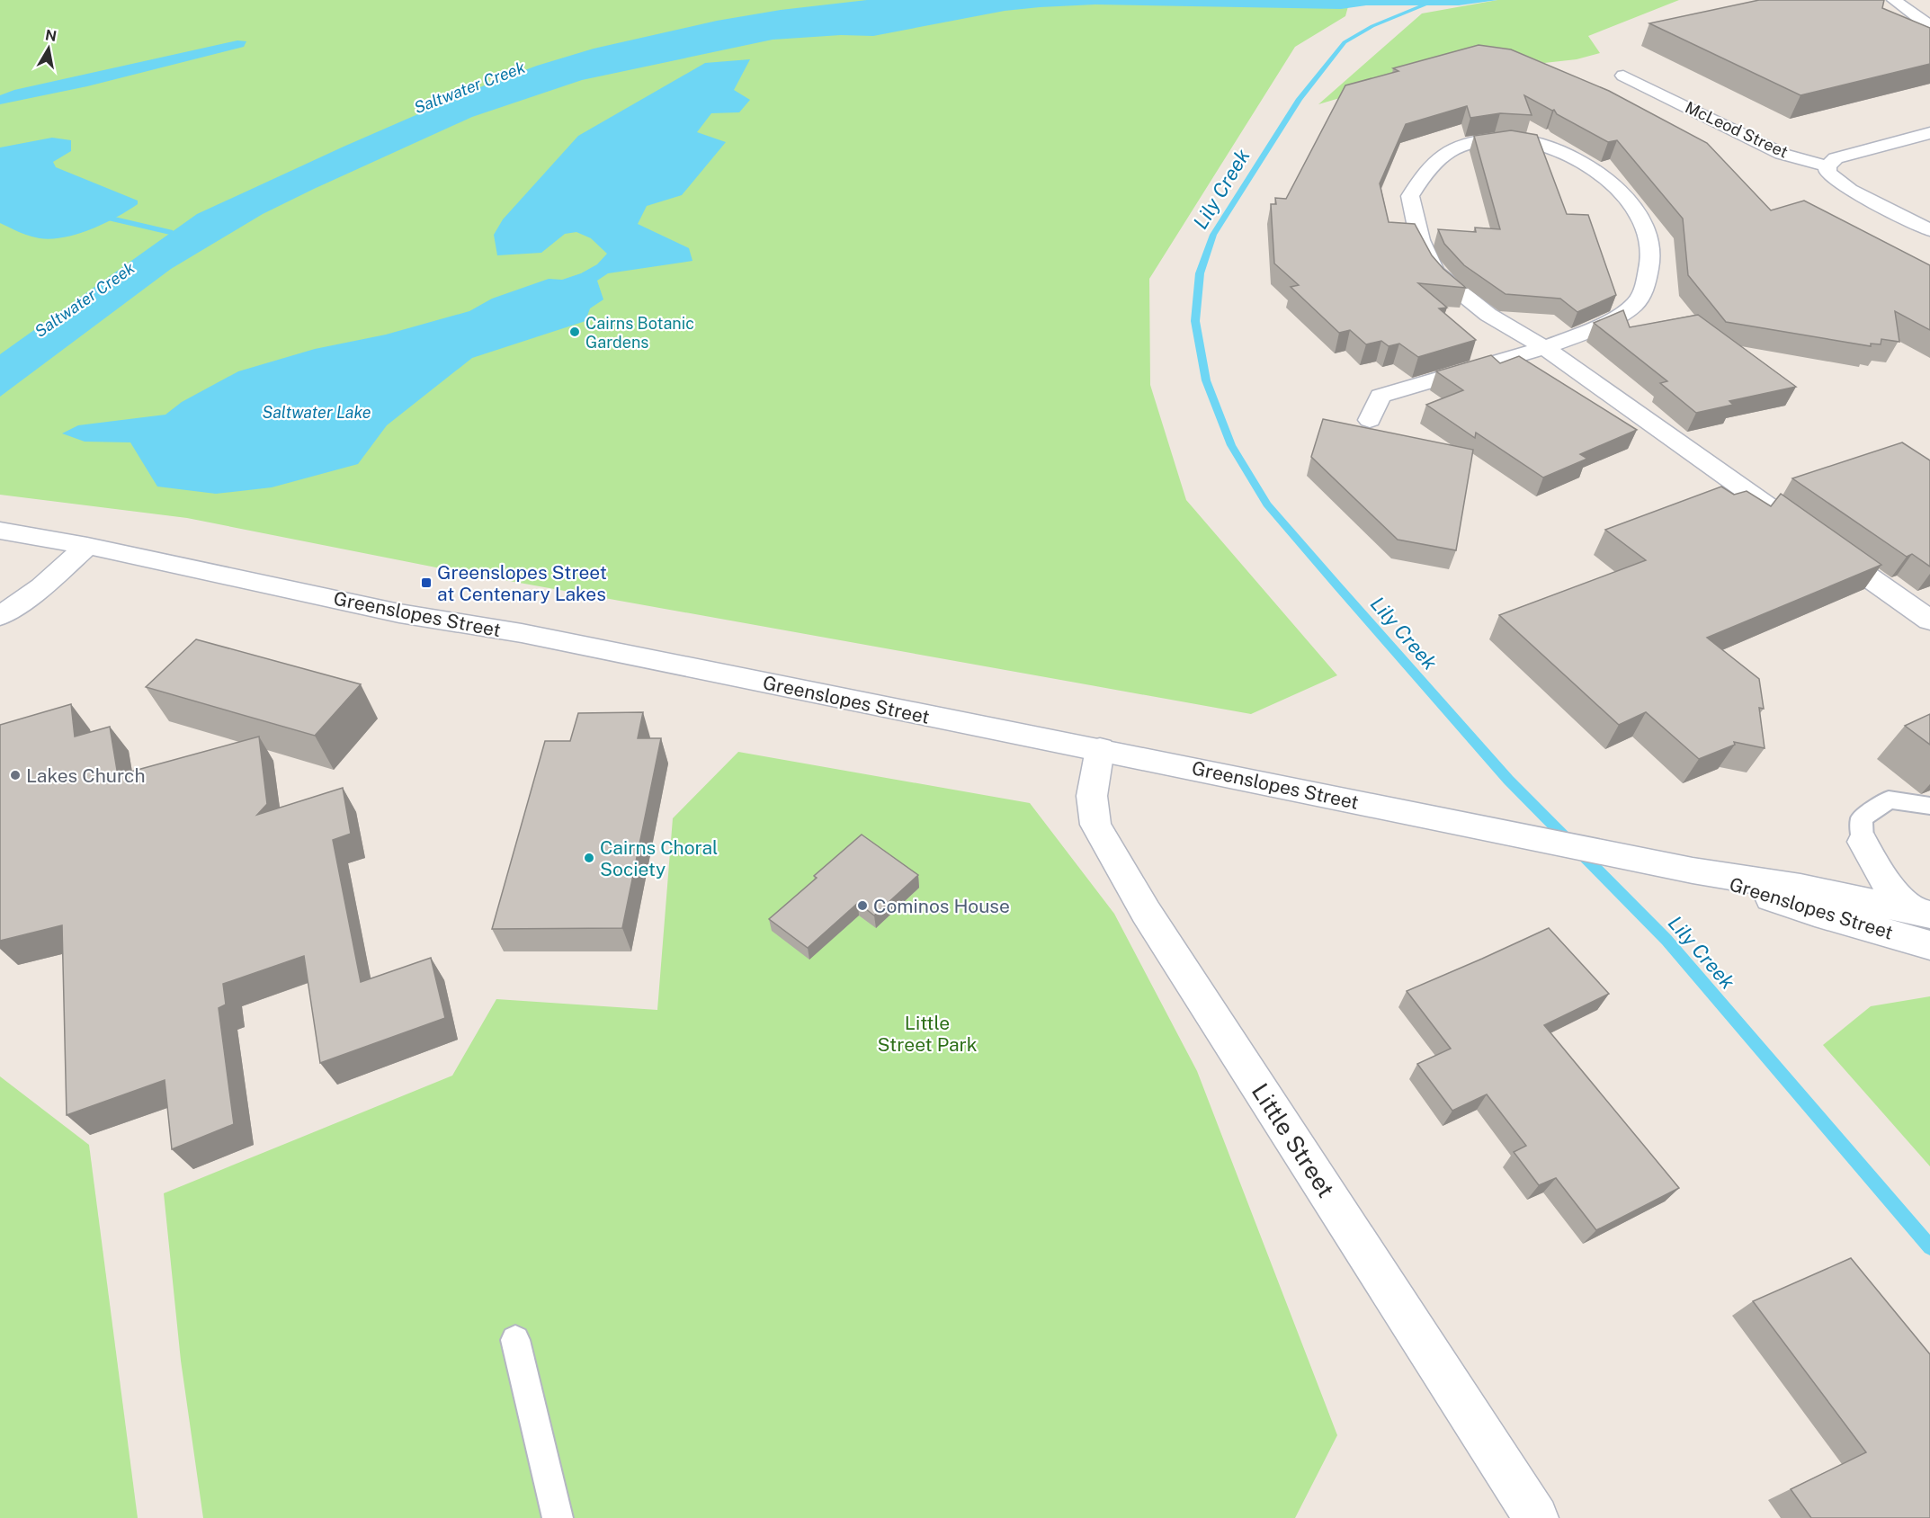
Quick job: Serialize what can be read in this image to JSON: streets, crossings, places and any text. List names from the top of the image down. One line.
{"streets":{"street":["McLeod Street","Greenslopes Street","Little Street"]},"crossings":[["Greenslopes Street","Little Street"]],"water":["Saltwater Creek","Lily Creek","Saltwater Lake"],"parks":["Little Street Park"],"places":{"other":["Cairns Botanic Gardens","Lakes Church","Cairns Choral Society","Cominos House"],"transit":["Greenslopes Street at Centenary Lakes"]},"north":"top"}
